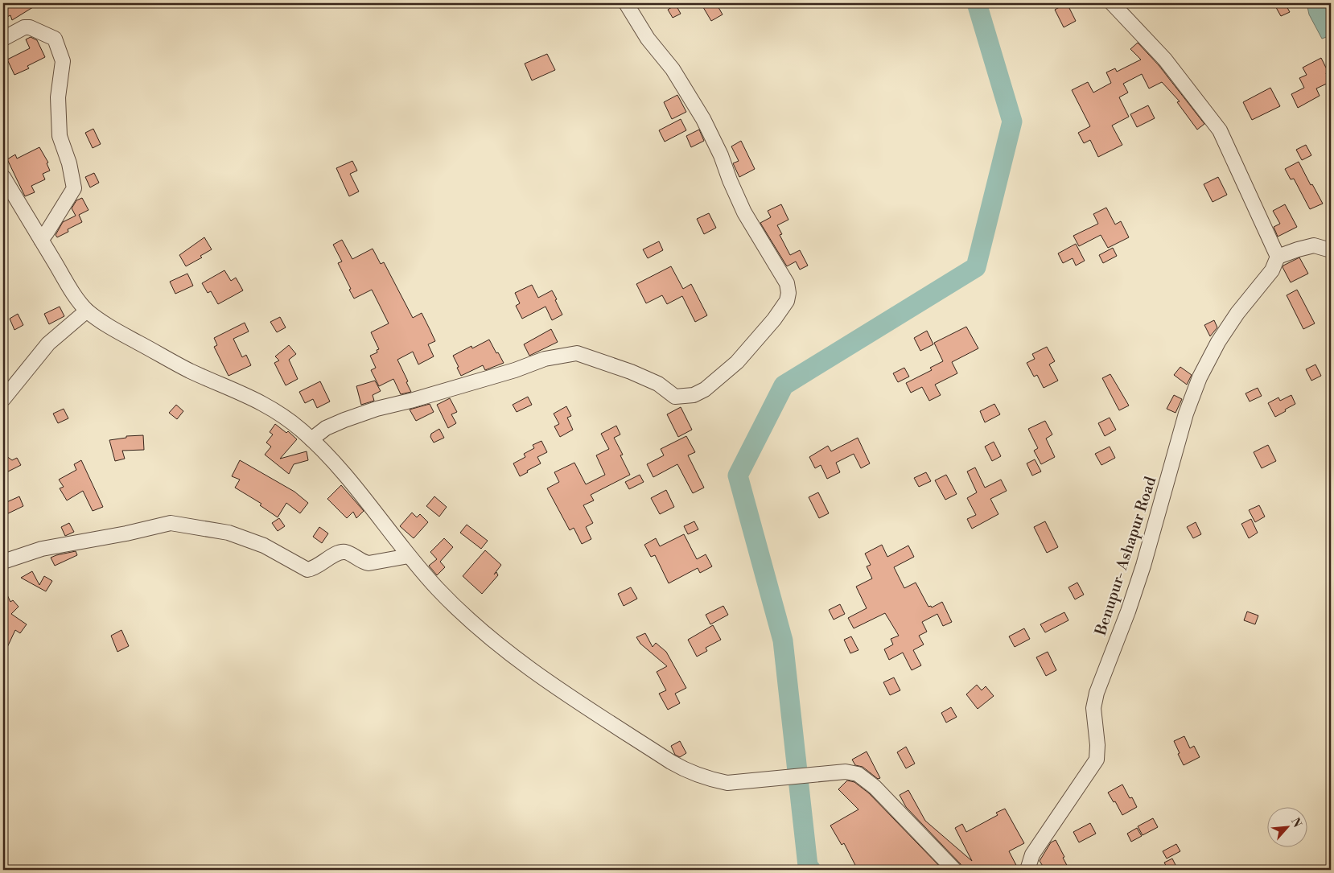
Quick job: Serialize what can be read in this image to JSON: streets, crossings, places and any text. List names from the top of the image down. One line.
{"streets":{"street":["Benupur- Ashapur Road"]},"north":"top right"}
